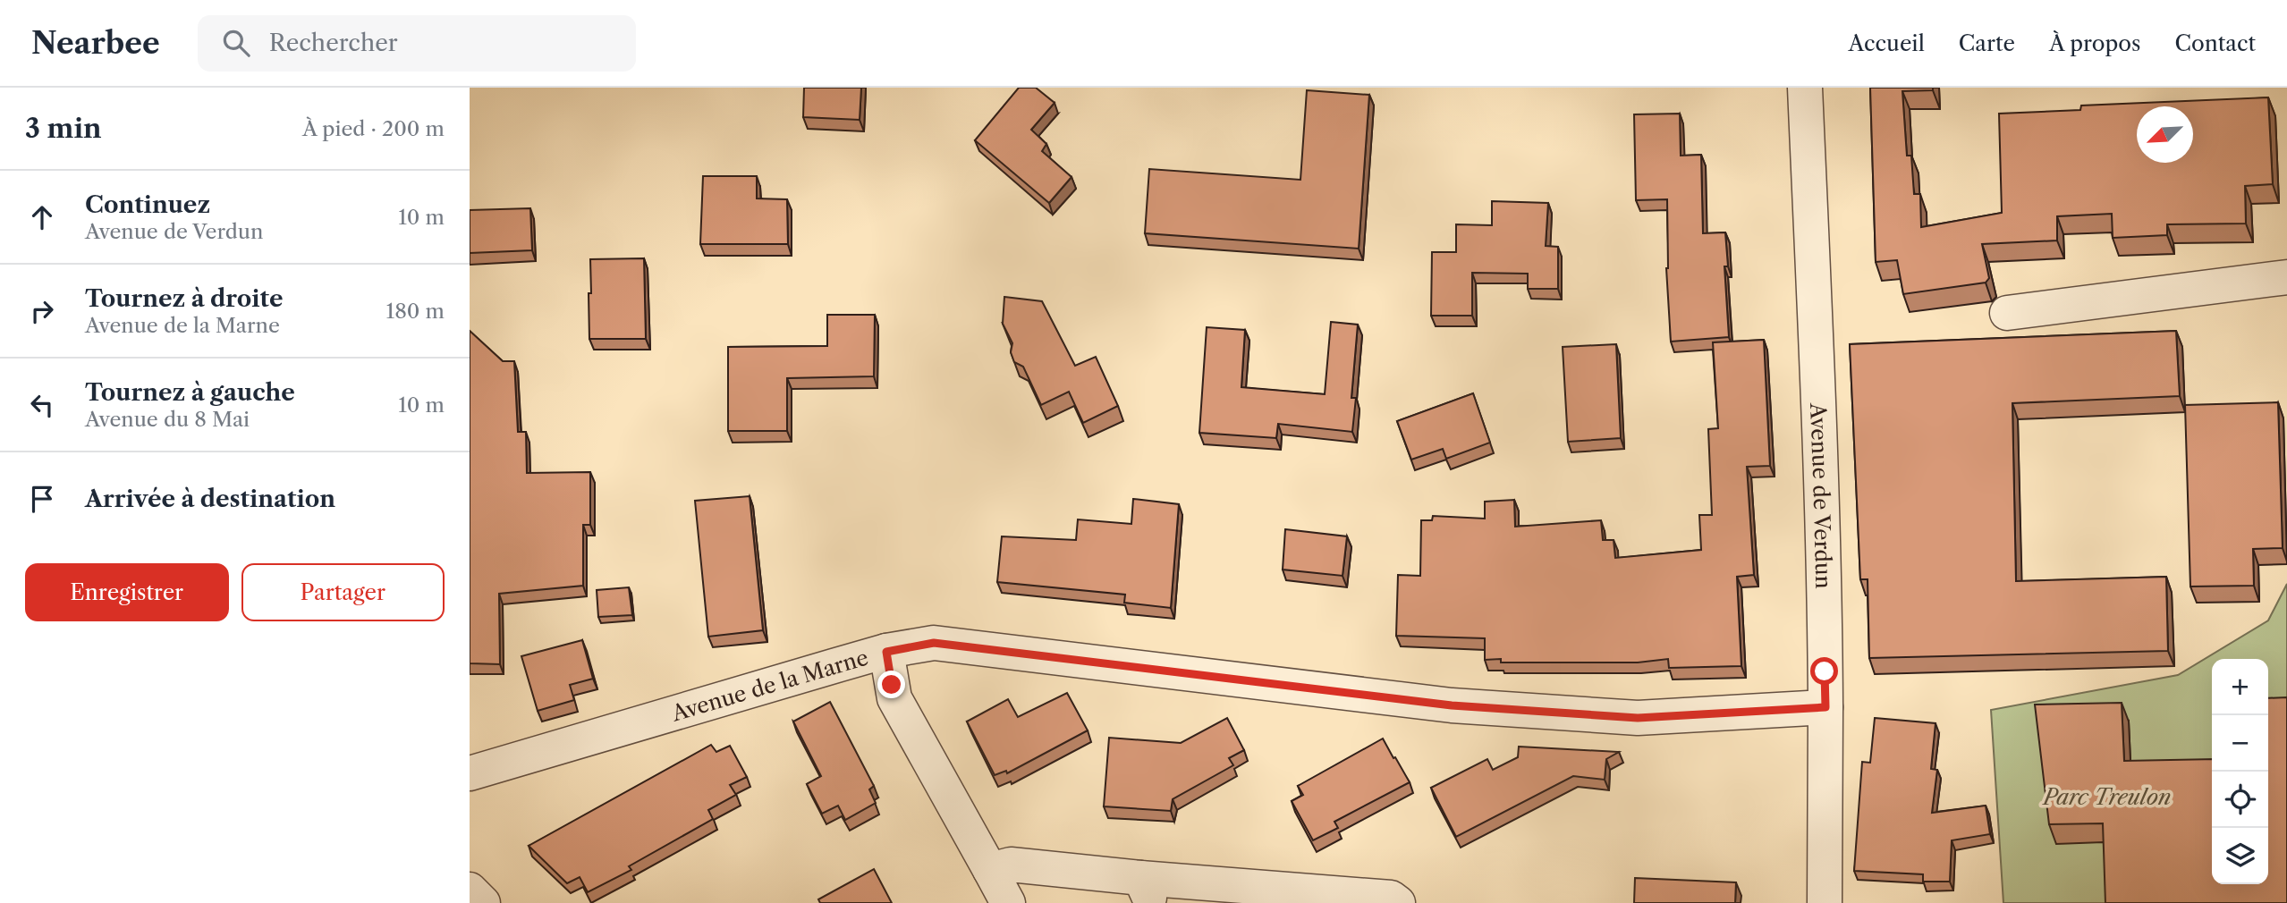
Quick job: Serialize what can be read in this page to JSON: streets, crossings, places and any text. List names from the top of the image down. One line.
{"streets":{"street":["Avenue de Verdun","Avenue de la Marne"]},"crossings":[["Avenue de Verdun","Avenue de la Marne"]],"parks":["Parc Treulon"],"north":"bottom left","page":{"header":"Nearbee","search":"Rechercher","nav":["Accueil","Carte","À propos","Contact"],"heading":["3 min","À pied · 200 m"],"list":[["Continuez","Avenue de Verdun","10 m"],["Tournez à droite","Avenue de la Marne","180 m"],["Tournez à gauche","Avenue du 8 Mai","10 m"],"Arrivée à destination"],"buttons":["Enregistrer","Partager"],"map_buttons":["+","−"]}}
